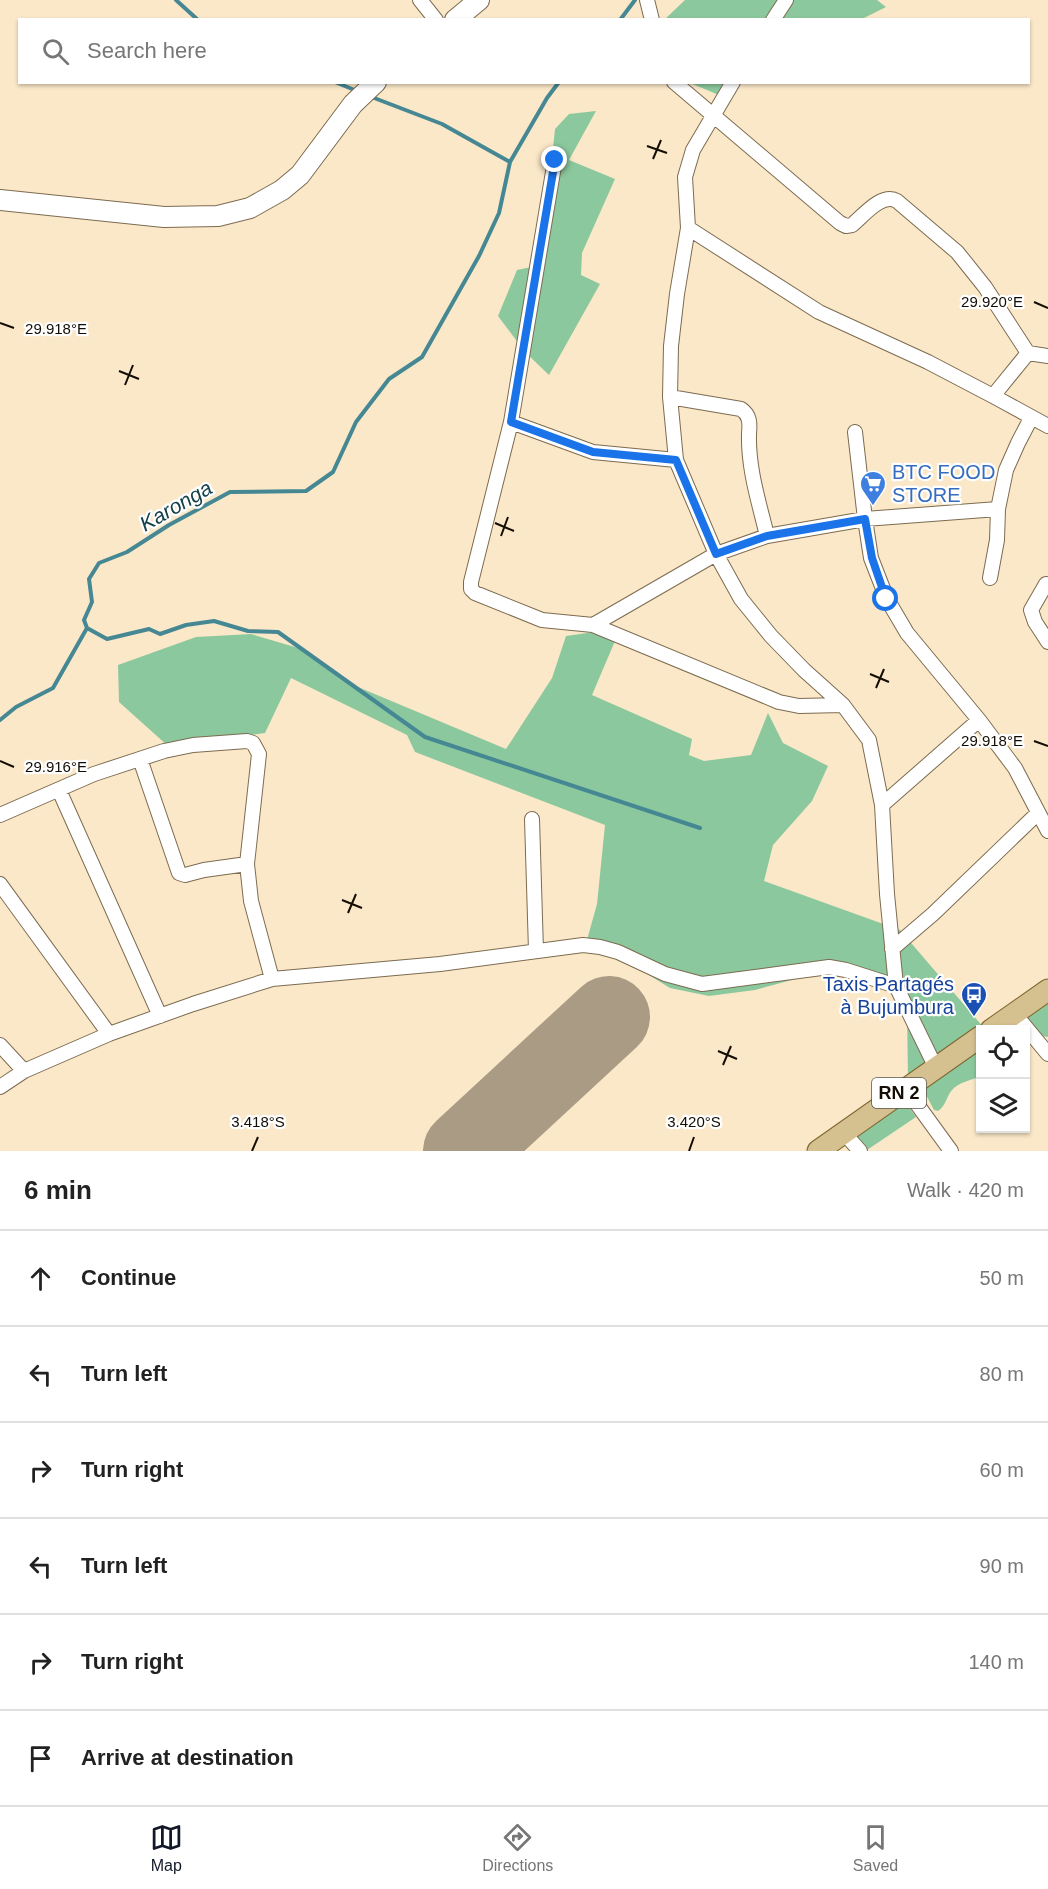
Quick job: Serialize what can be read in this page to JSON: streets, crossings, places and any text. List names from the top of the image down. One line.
{"streets":{"main road":["RN 2"]},"water":["Karonga"],"places":{"supermarket":["BTC FOOD STORE"],"bus stop":["Taxis Partagés à Bujumbura"]},"page":{"search":"Search here","heading":["6 min","Walk · 420 m"],"list":[["Continue","50 m"],["Turn left","80 m"],["Turn right","60 m"],["Turn left","90 m"],["Turn right","140 m"],"Arrive at destination"],"nav":["Map","Directions","Saved"]},"coordinates":["29.920°E","29.918°E","29.916°E","3.418°S","3.420°S"]}
